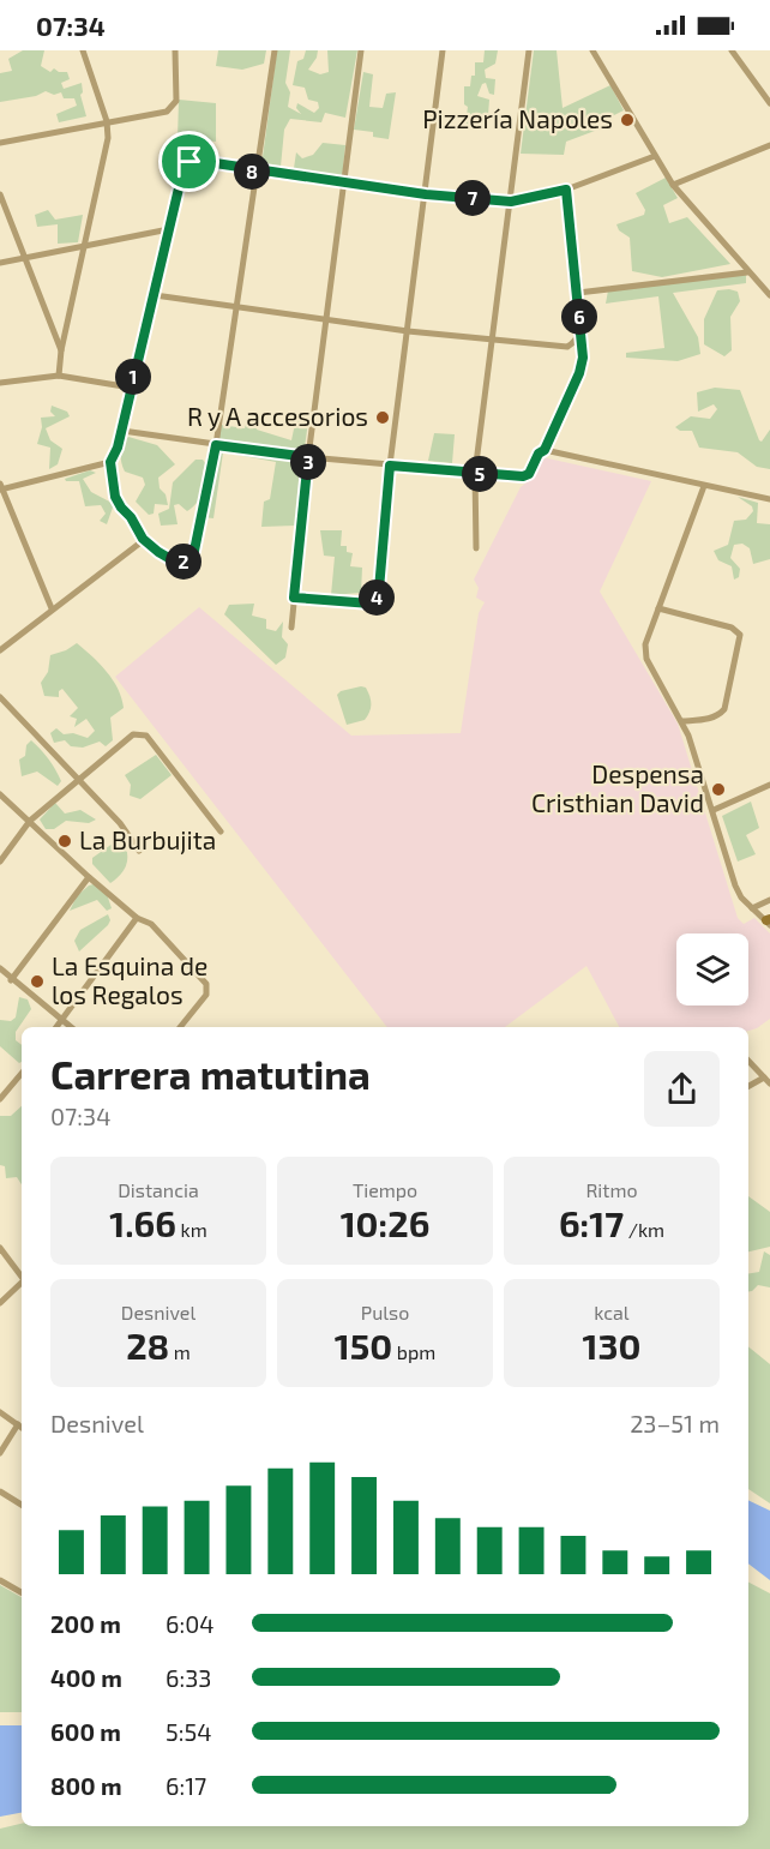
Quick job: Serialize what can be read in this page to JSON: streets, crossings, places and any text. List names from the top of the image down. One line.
{"places":["Pizzería Napoles","R y A accesorios","Despensa Cristhian David","La Burbujita","La Esquina de los Regalos"],"page":{"status":"07:34","pins":["8","7","6","1","3","5","2","4"],"heading":["Carrera matutina","07:34"],"stats":[["Distancia","1.66 km"],["Tiempo","10:26"],["Ritmo","6:17 /km"],["Desnivel","28 m"],["Pulso","150 bpm"],["kcal","130"]],"chart":["Desnivel","23–51 m"],"list":[{"name":"200 m","note":"6:04"},{"name":"400 m","note":"6:33"},{"name":"600 m","note":"5:54"},{"name":"800 m","note":"6:17"}]}}
